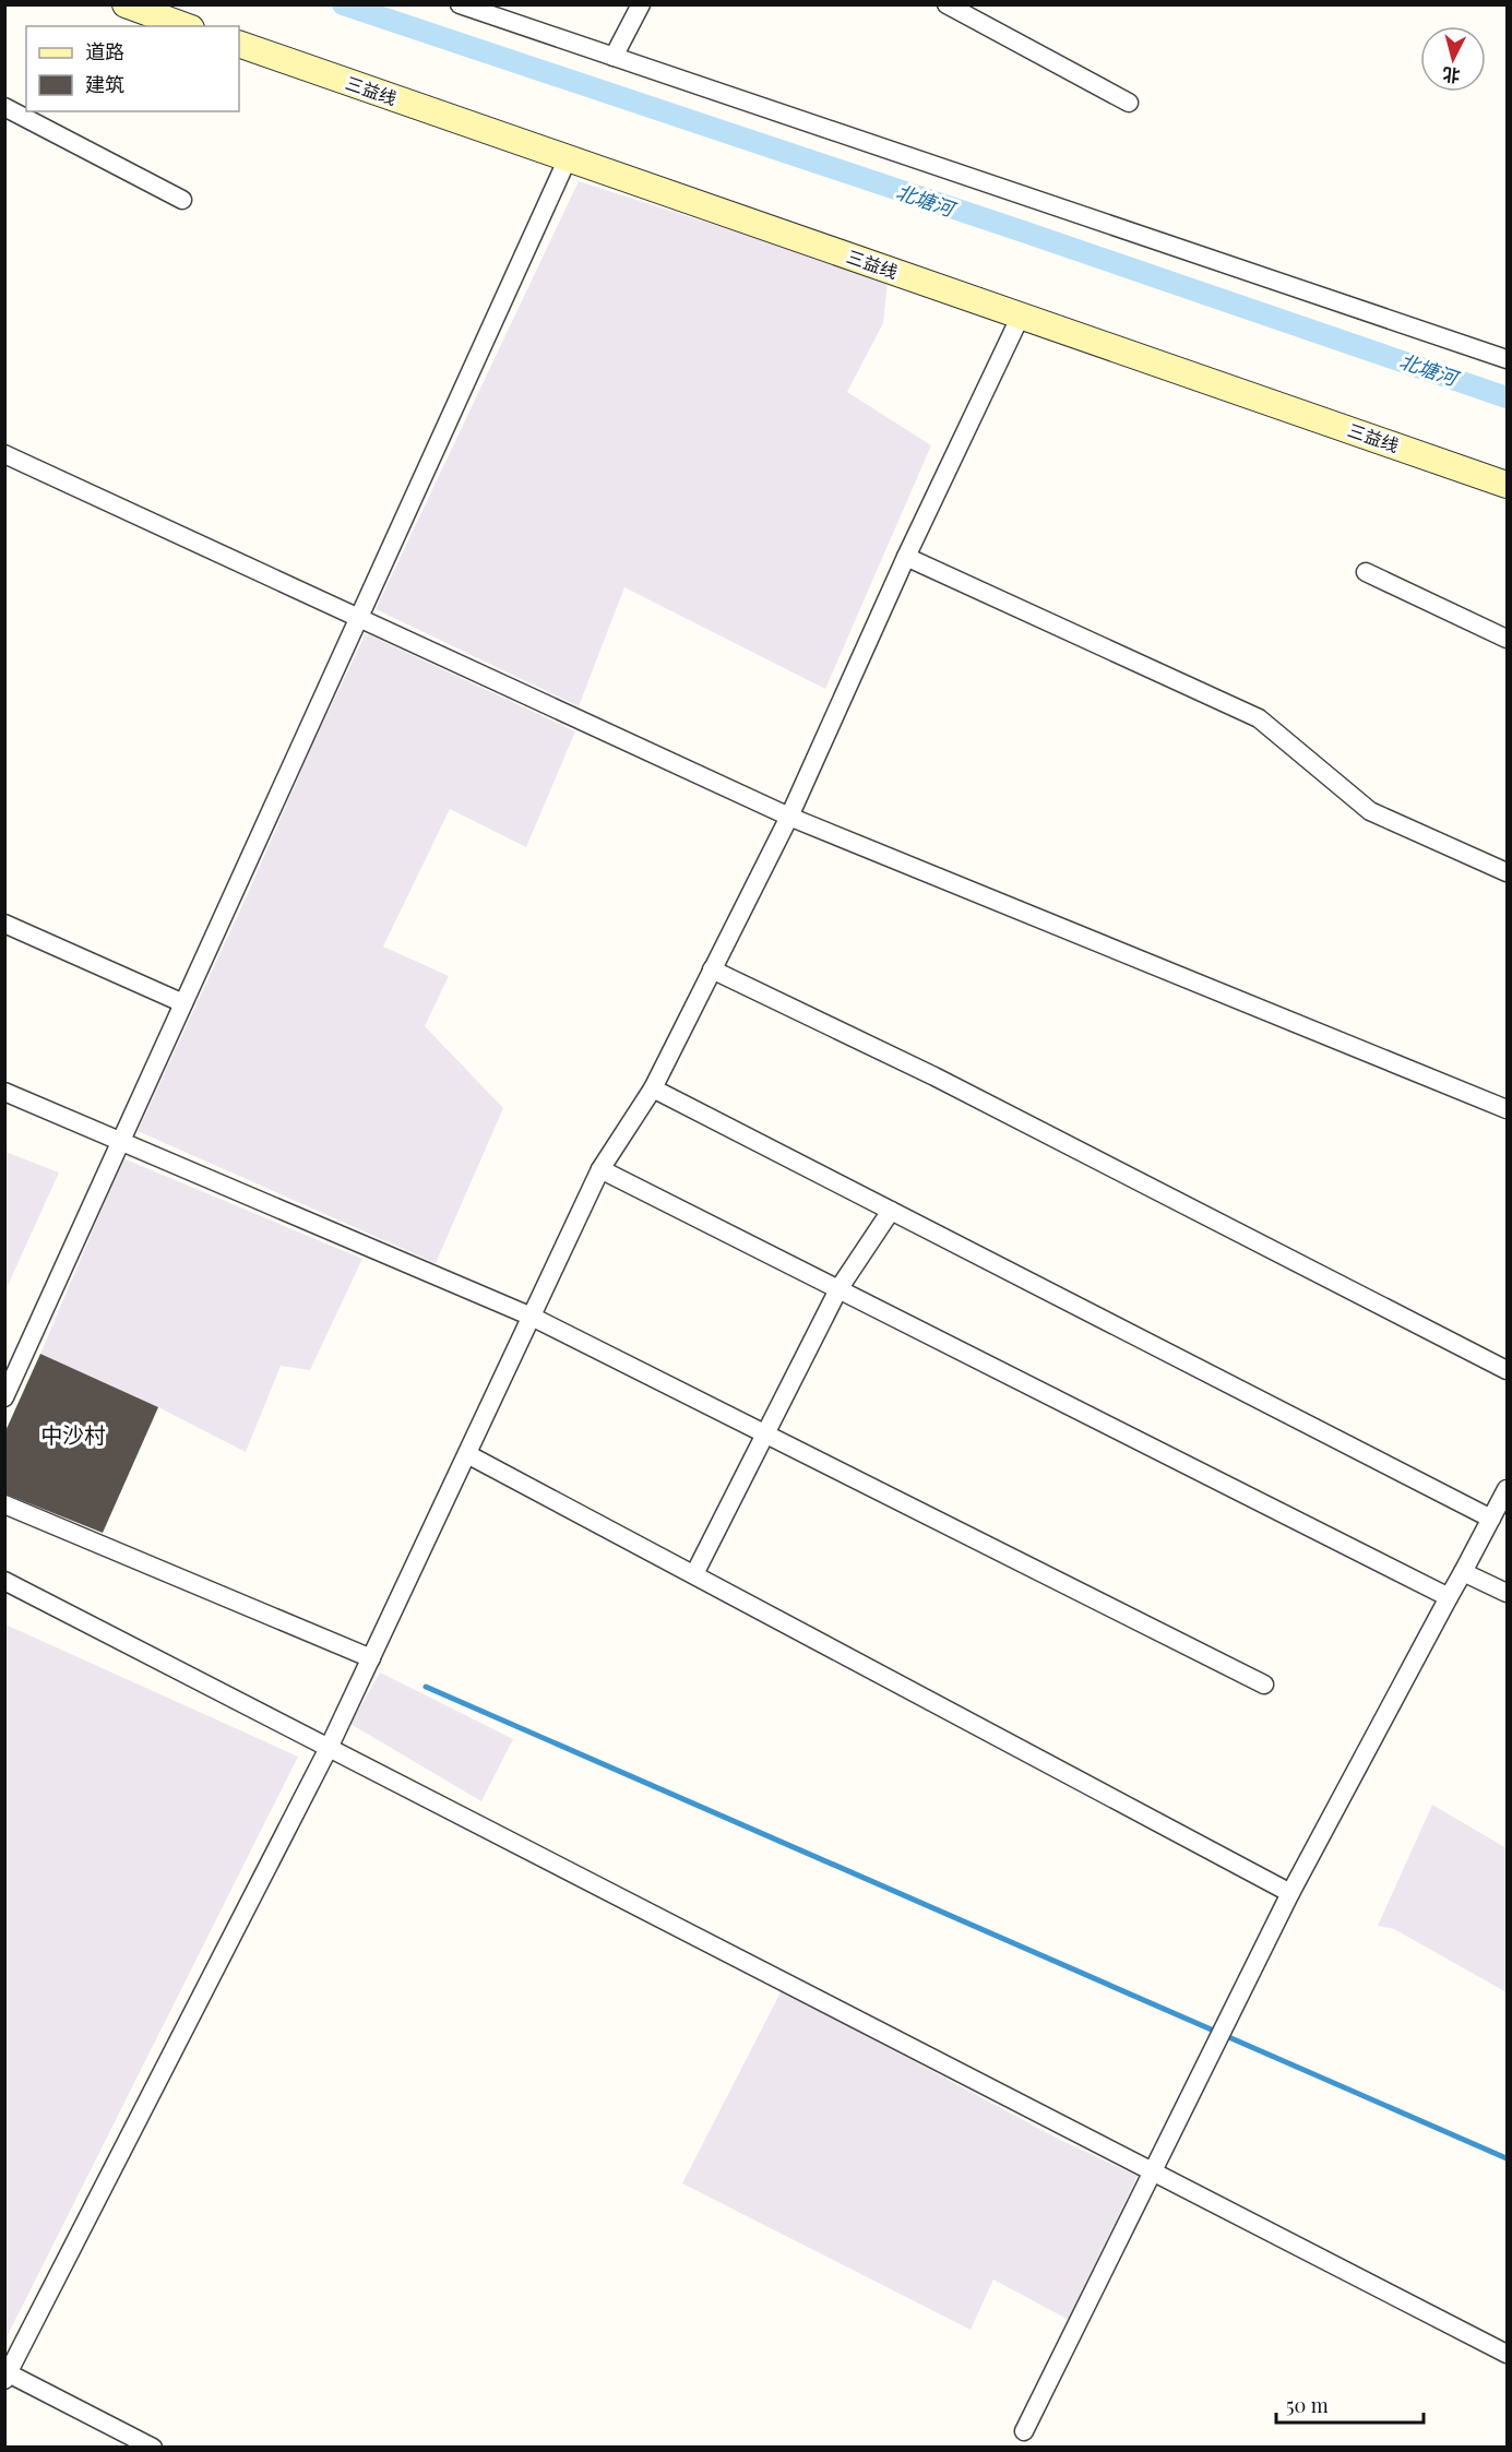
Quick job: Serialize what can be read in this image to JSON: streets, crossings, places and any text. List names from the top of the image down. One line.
{"streets":{"main road":["三益线"]},"districts":["中沙村"],"water":["北塘河"],"legend":["道路","建筑"],"scale_bar":"50 m","north":"bottom"}
